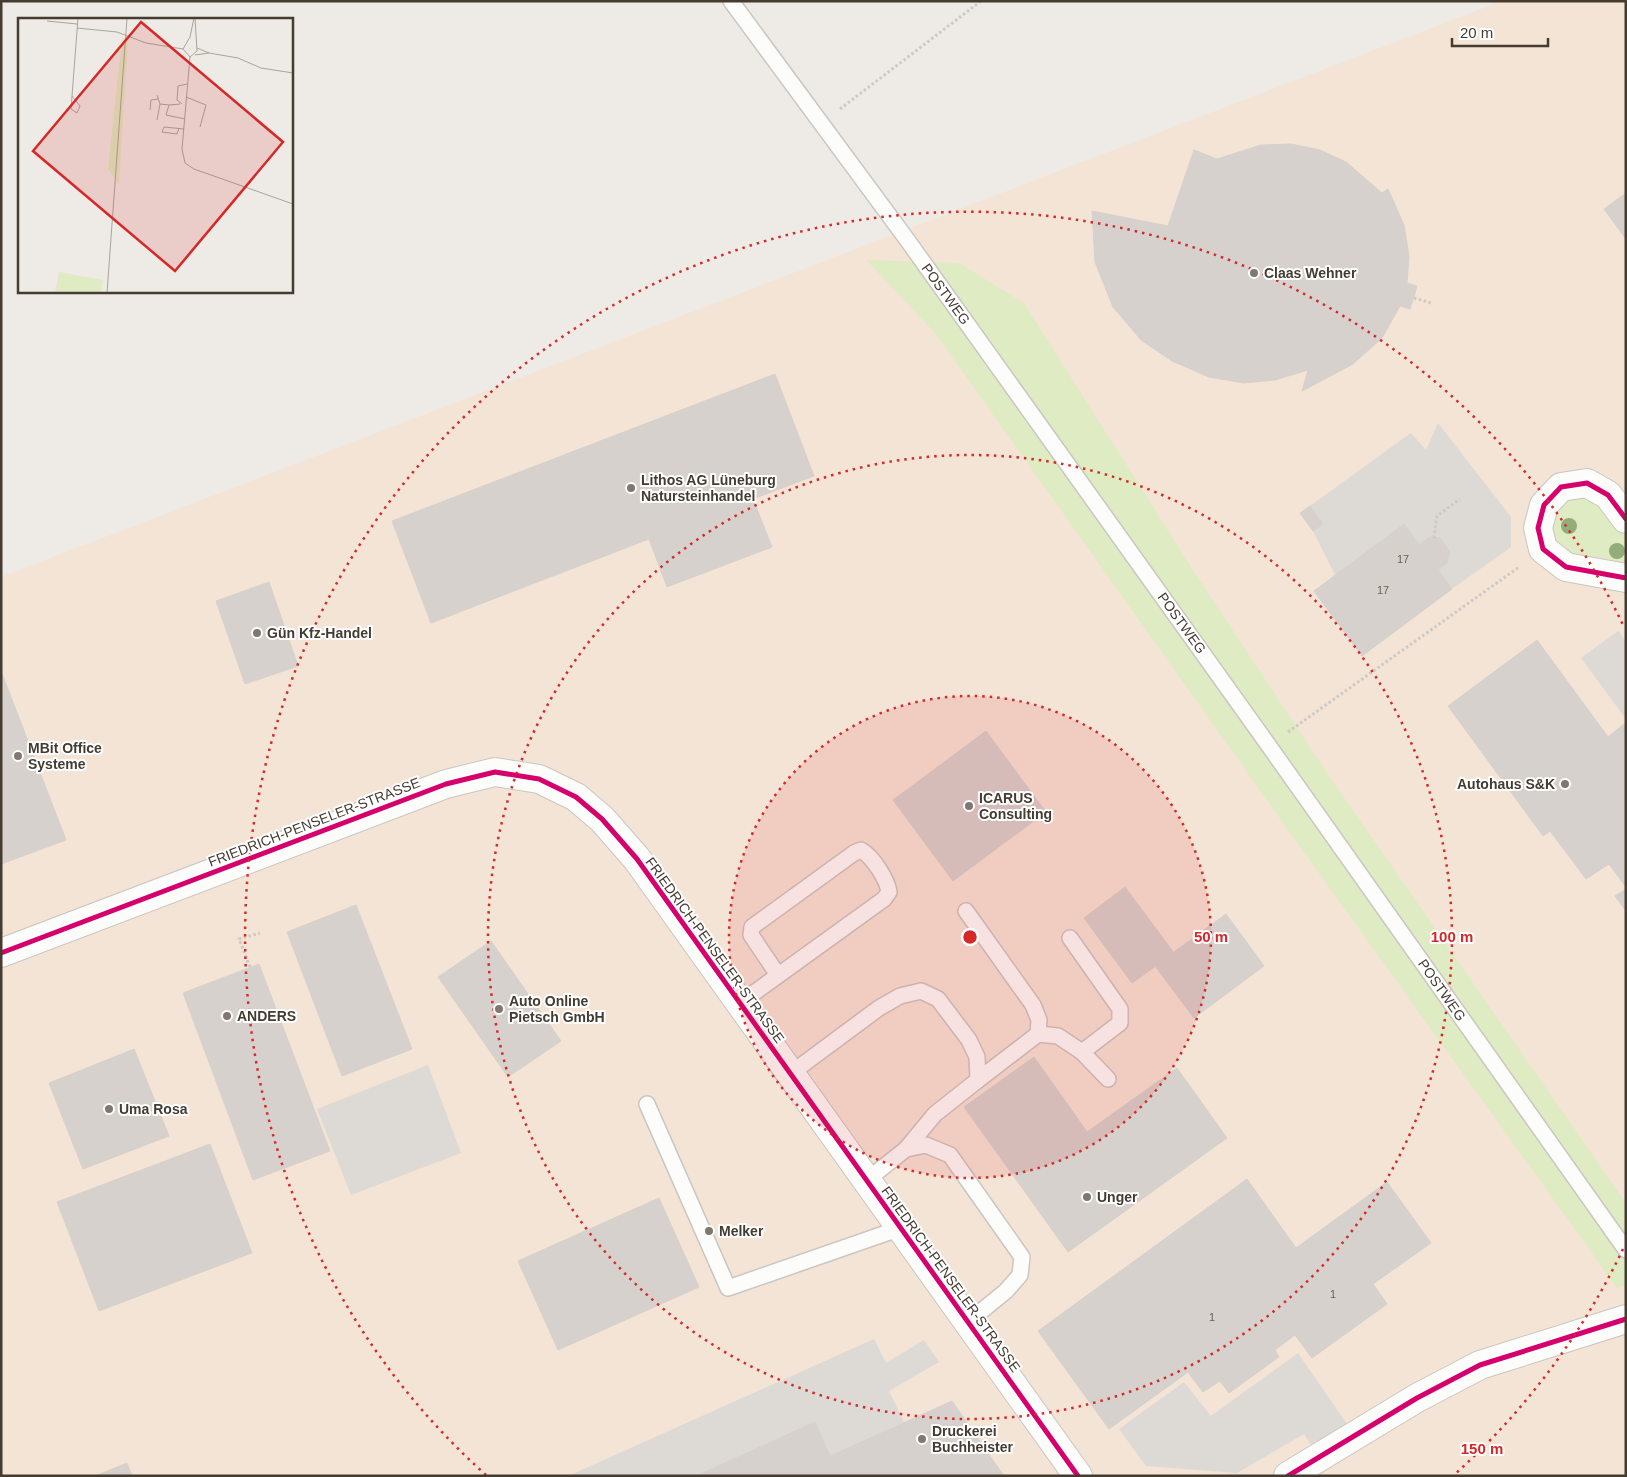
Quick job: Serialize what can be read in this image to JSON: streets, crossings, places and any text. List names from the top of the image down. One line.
{"streets":{"street":["FRIEDRICH-PENSELER-STRASSE"],"lane":["POSTWEG"]},"places":["Claas Wehner","Lithos AG Lüneburg Natursteinhandel","Gün Kfz-Handel","MBit Office Systeme","Autohaus S&K","ICARUS Consulting","Auto Online Pietsch GmbH","ANDERS","Uma Rosa","Unger","Melker","Druckerei Buchheister"],"house_numbers":["17","17","1","1"],"scale_bar":"20 m","rings":["50 m","100 m","150 m"]}
